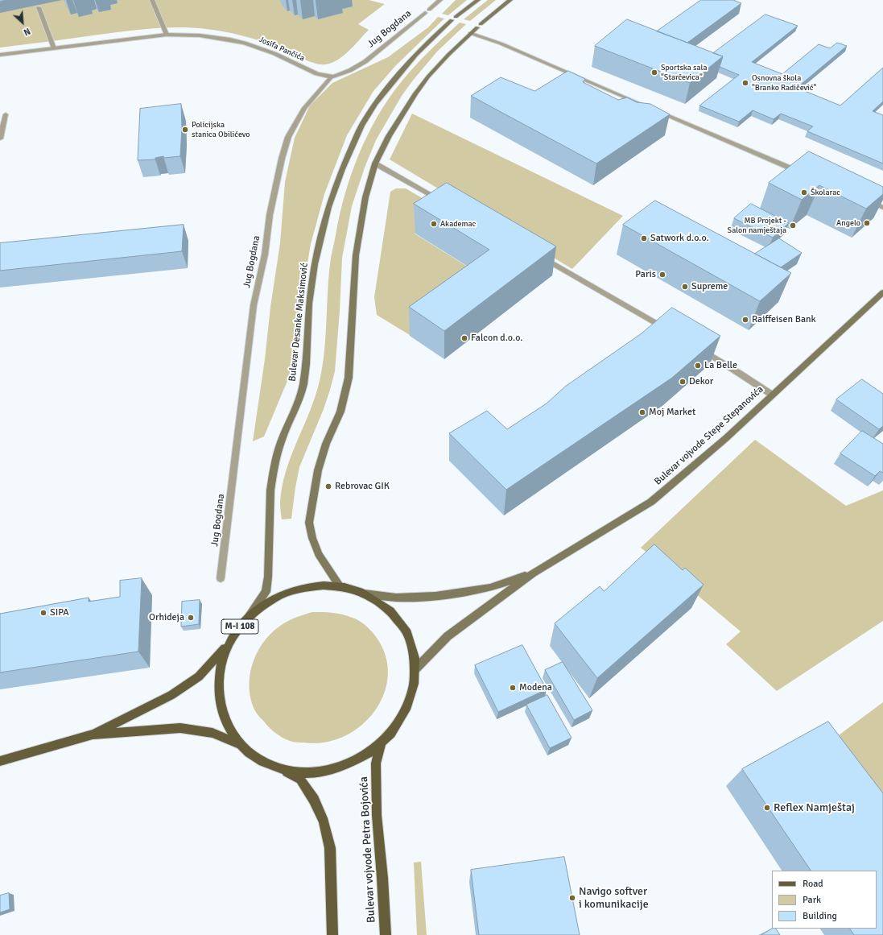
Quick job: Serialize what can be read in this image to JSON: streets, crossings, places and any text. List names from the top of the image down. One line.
{"streets":{"main road":["Bulevar Desanke Maksimović","Bulevar vojvode Stepe Stepanovića","M-I 108","Bulevar vojvode Petra Bojovića"],"street":["Jug Bogdana","Josifa Pančića"]},"crossings":[["Jug Bogdana","Josifa Pančića"],["Bulevar Desanke Maksimović","M-I 108"],["Bulevar vojvode Stepe Stepanovića","M-I 108"],["M-I 108","Bulevar vojvode Petra Bojovića"]],"places":["Sportska sala \"Starčevica\"","Osnovna škola \"Branko Radičević\"","Policijska stanica Obilićevo","Školarac","Angelo","Akademac","MB Projekt - Salon namještaja","Satwork d.o.o.","Paris","Supreme","Raiffeisen Bank","Falcon d.o.o.","La Belle","Dekor","Moj Market","Rebrovac GIK","SIPA","Orhideja","Modena","Reflex Namještaj","Navigo softver i komunikacije"],"legend":["Road","Park","Building"],"north":"bottom right"}
